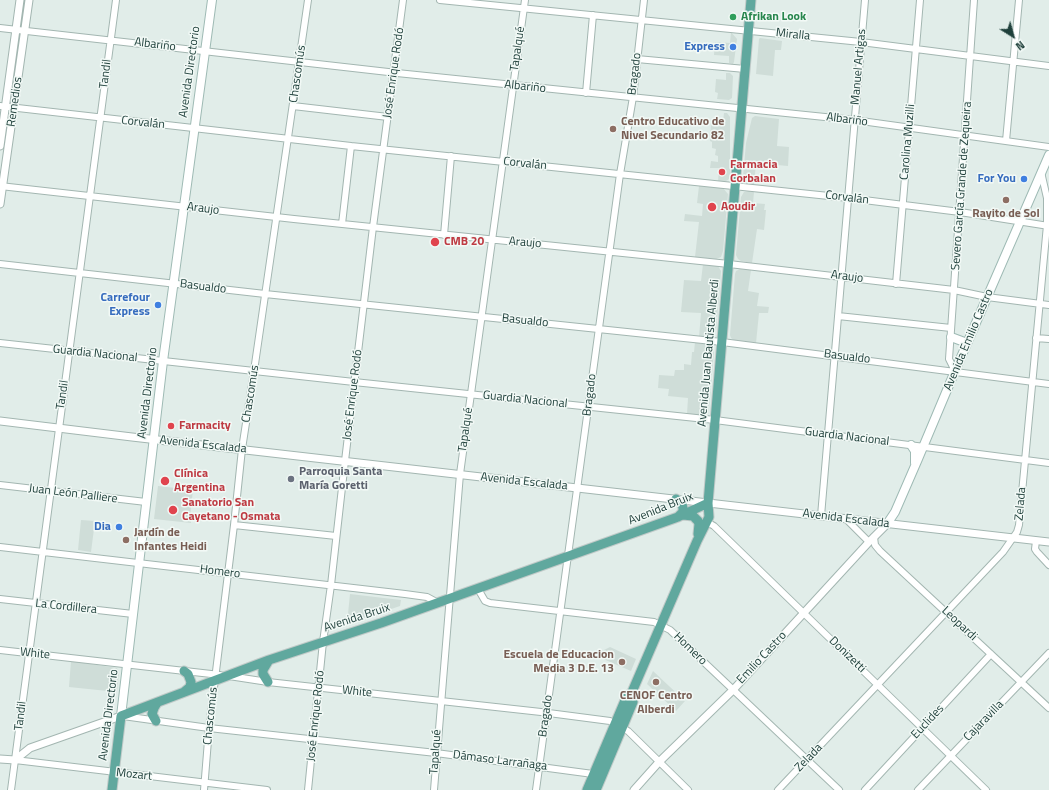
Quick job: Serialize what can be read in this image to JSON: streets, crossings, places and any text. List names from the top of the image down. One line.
{"streets":{"main road":["Avenida Directorio","Avenida Emilio Castro","Avenida Juan Bautista Alberdi","Avenida Bruix"],"street":["Miralla","Albariño","Tapalqué","Manuel Artigas","José Enrique Rodó","Tandil","Chascomús","Bragado","Remedios","Corvalán","Carolina Muzilli","Severo García Grande de Zequeira","Araujo","Basualdo","Guardia Nacional","Avenida Escalada","Juan León Palliere","Zelada","Homero","La Cordillera","Leopardi","White","Donizetti","Emilio Castro","Cajaravilla","Euclides","Dámaso Larrañaga","Mozart"]},"crossings":[["Miralla","Tapalqué"],["Miralla","Manuel Artigas"],["Miralla","Bragado"],["Miralla","Carolina Muzilli"],["Miralla","Severo García Grande de Zequeira"],["Miralla","Avenida Juan Bautista Alberdi"],["Albariño","Tapalqué"],["Albariño","Manuel Artigas"],["Albariño","Avenida Directorio"],["Albariño","José Enrique Rodó"],["Albariño","Tandil"],["Albariño","Chascomús"],["Albariño","Bragado"],["Albariño","Remedios"],["Albariño","Carolina Muzilli"],["Albariño","Severo García Grande de Zequeira"],["Albariño","Avenida Juan Bautista Alberdi"],["Tapalqué","Corvalán"],["Tapalqué","Araujo"],["Tapalqué","Basualdo"],["Tapalqué","Guardia Nacional"],["Tapalqué","Avenida Escalada"],["Tapalqué","Avenida Bruix"],["Tapalqué","White"],["Tapalqué","Dámaso Larrañaga"],["Manuel Artigas","Corvalán"],["Manuel Artigas","Araujo"],["Manuel Artigas","Basualdo"],["Manuel Artigas","Guardia Nacional"],["Manuel Artigas","Avenida Escalada"],["Avenida Directorio","Corvalán"],["Avenida Directorio","Araujo"],["Avenida Directorio","Basualdo"],["Avenida Directorio","Guardia Nacional"],["Avenida Directorio","Avenida Escalada"],["Avenida Directorio","Juan León Palliere"],["Avenida Directorio","Avenida Bruix"],["Avenida Directorio","Homero"],["Avenida Directorio","La Cordillera"],["Avenida Directorio","White"],["Avenida Directorio","Dámaso Larrañaga"],["Avenida Directorio","Mozart"],["José Enrique Rodó","Corvalán"],["José Enrique Rodó","Araujo"],["José Enrique Rodó","Basualdo"],["José Enrique Rodó","Guardia Nacional"],["José Enrique Rodó","Avenida Escalada"],["José Enrique Rodó","Avenida Bruix"],["José Enrique Rodó","Homero"],["José Enrique Rodó","White"],["José Enrique Rodó","Dámaso Larrañaga"],["Tandil","Corvalán"],["Tandil","Araujo"],["Tandil","Basualdo"],["Tandil","Guardia Nacional"],["Tandil","Avenida Escalada"],["Tandil","Juan León Palliere"],["Tandil","Avenida Bruix"],["Tandil","Homero"],["Tandil","La Cordillera"],["Tandil","White"],["Tandil","Mozart"],["Chascomús","Corvalán"],["Chascomús","Araujo"],["Chascomús","Basualdo"],["Chascomús","Guardia Nacional"],["Chascomús","Avenida Escalada"],["Chascomús","Avenida Bruix"],["Chascomús","Homero"],["Chascomús","White"],["Chascomús","Dámaso Larrañaga"],["Chascomús","Mozart"],["Bragado","Corvalán"],["Bragado","Araujo"],["Bragado","Basualdo"],["Bragado","Guardia Nacional"],["Bragado","Avenida Escalada"],["Bragado","Avenida Bruix"],["Bragado","Homero"],["Bragado","White"],["Bragado","Dámaso Larrañaga"],["Remedios","Corvalán"],["Remedios","Araujo"],["Corvalán","Carolina Muzilli"],["Corvalán","Severo García Grande de Zequeira"],["Corvalán","Avenida Emilio Castro"],["Corvalán","Avenida Juan Bautista Alberdi"],["Corvalán","Zelada"],["Carolina Muzilli","Araujo"],["Severo García Grande de Zequeira","Araujo"],["Severo García Grande de Zequeira","Basualdo"],["Severo García Grande de Zequeira","Avenida Emilio Castro"],["Araujo","Avenida Emilio Castro"],["Araujo","Avenida Juan Bautista Alberdi"],["Araujo","Zelada"],["Basualdo","Avenida Emilio Castro"],["Basualdo","Avenida Juan Bautista Alberdi"],["Basualdo","Zelada"],["Avenida Emilio Castro","Guardia Nacional"],["Avenida Emilio Castro","Avenida Escalada"],["Avenida Emilio Castro","Zelada"],["Avenida Emilio Castro","Emilio Castro"],["Avenida Juan Bautista Alberdi","Guardia Nacional"],["Avenida Juan Bautista Alberdi","Avenida Escalada"],["Avenida Juan Bautista Alberdi","Avenida Bruix"],["Avenida Juan Bautista Alberdi","Homero"],["Avenida Juan Bautista Alberdi","White"],["Avenida Juan Bautista Alberdi","Donizetti"],["Avenida Juan Bautista Alberdi","Dámaso Larrañaga"],["Guardia Nacional","Zelada"],["Avenida Escalada","Zelada"],["Avenida Escalada","Avenida Bruix"],["Avenida Escalada","Leopardi"],["Avenida Escalada","Emilio Castro"],["Zelada","Homero"],["Zelada","Leopardi"],["Zelada","Donizetti"],["Avenida Bruix","Homero"],["Avenida Bruix","White"],["Avenida Bruix","Dámaso Larrañaga"],["Avenida Bruix","Mozart"],["Homero","Emilio Castro"],["Leopardi","Emilio Castro"],["Leopardi","Cajaravilla"],["Leopardi","Euclides"],["White","Emilio Castro"],["Donizetti","Emilio Castro"],["Donizetti","Cajaravilla"],["Donizetti","Euclides"]],"places":["Afrikan Look","Express","Centro Educativo de Nivel Secundario 82","Farmacia Corbalan","For You","Rayito de Sol","Aoudir","CMB 20","Carrefour Express","Farmacity","Parroquia Santa María Goretti","Clínica Argentina","Sanatorio San Cayetano - Osmata","Dia","Jardín de Infantes Heidi","Escuela de Educacion Media 3 D.E. 13","CENOF Centro Alberdi"],"north":"bottom right"}
